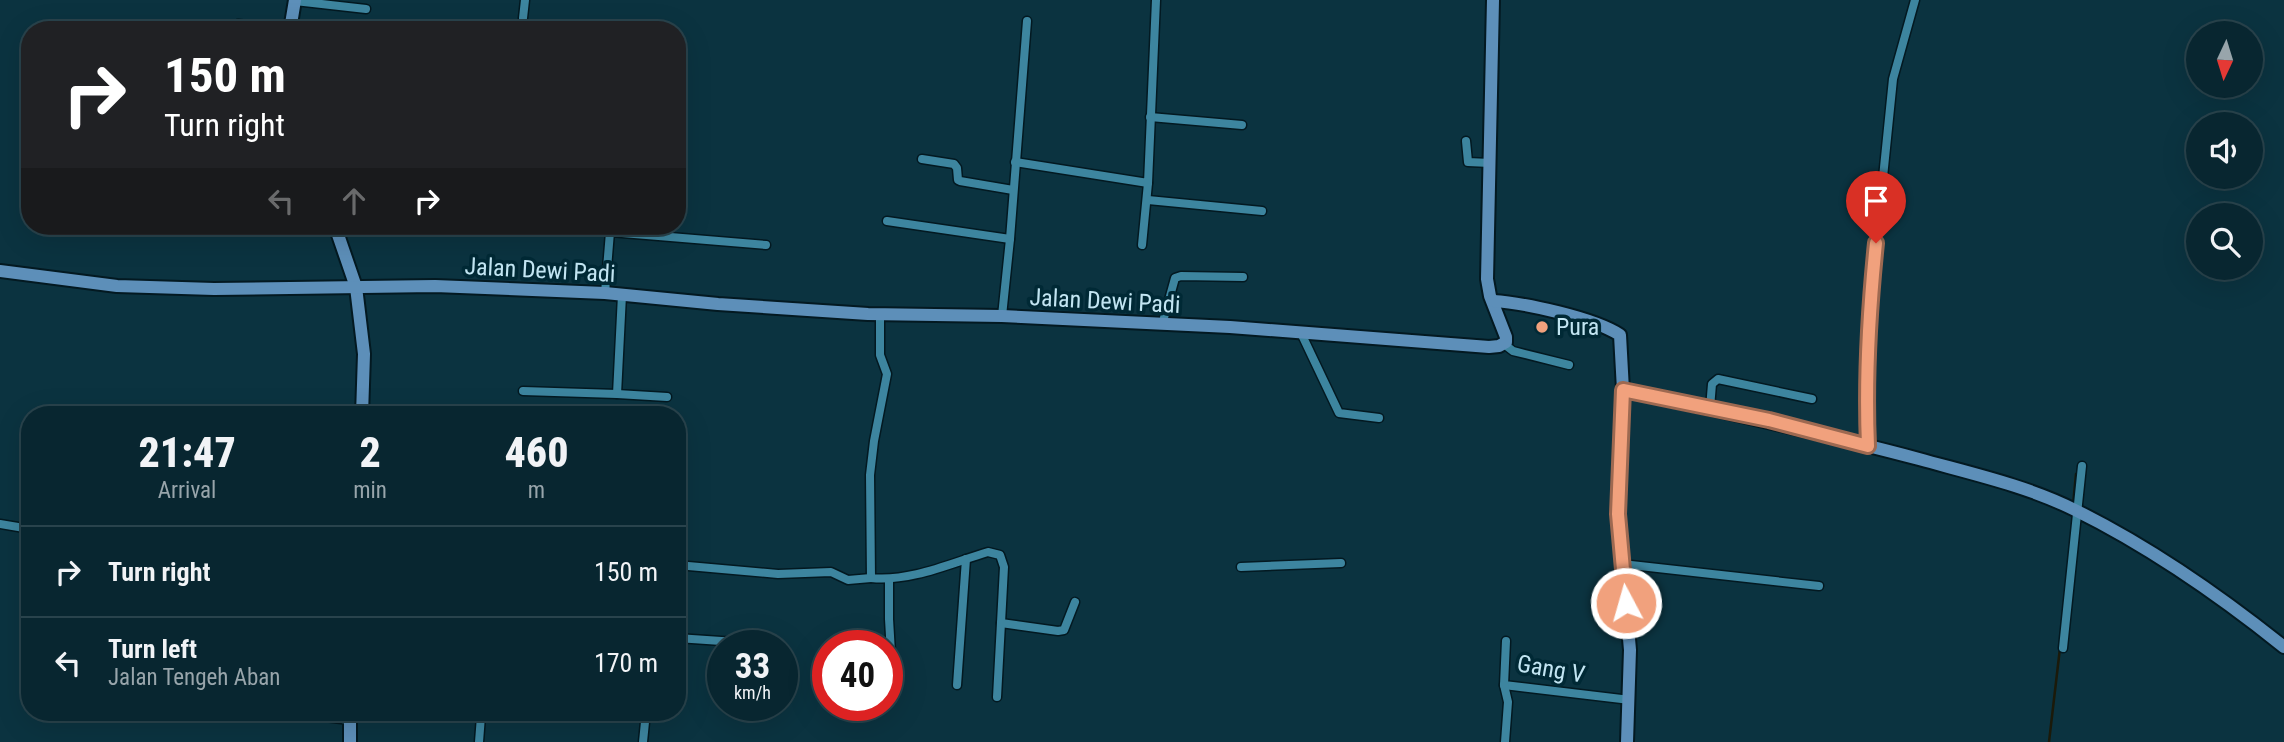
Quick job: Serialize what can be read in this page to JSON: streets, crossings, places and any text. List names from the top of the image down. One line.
{"streets":{"street":["Jalan Dewi Padi","Gang V"]},"places":["Pura"],"north":"bottom","page":{"turn":["150 m","Turn right"],"eta":["21:47","Arrival","2","min","460","m"],"list":[{"name":"Turn right","value":"150 m"},{"name":"Turn left","note":"Jalan Tengeh Aban","value":"170 m"}],"speed":"33 km/h","limit":"40"}}
